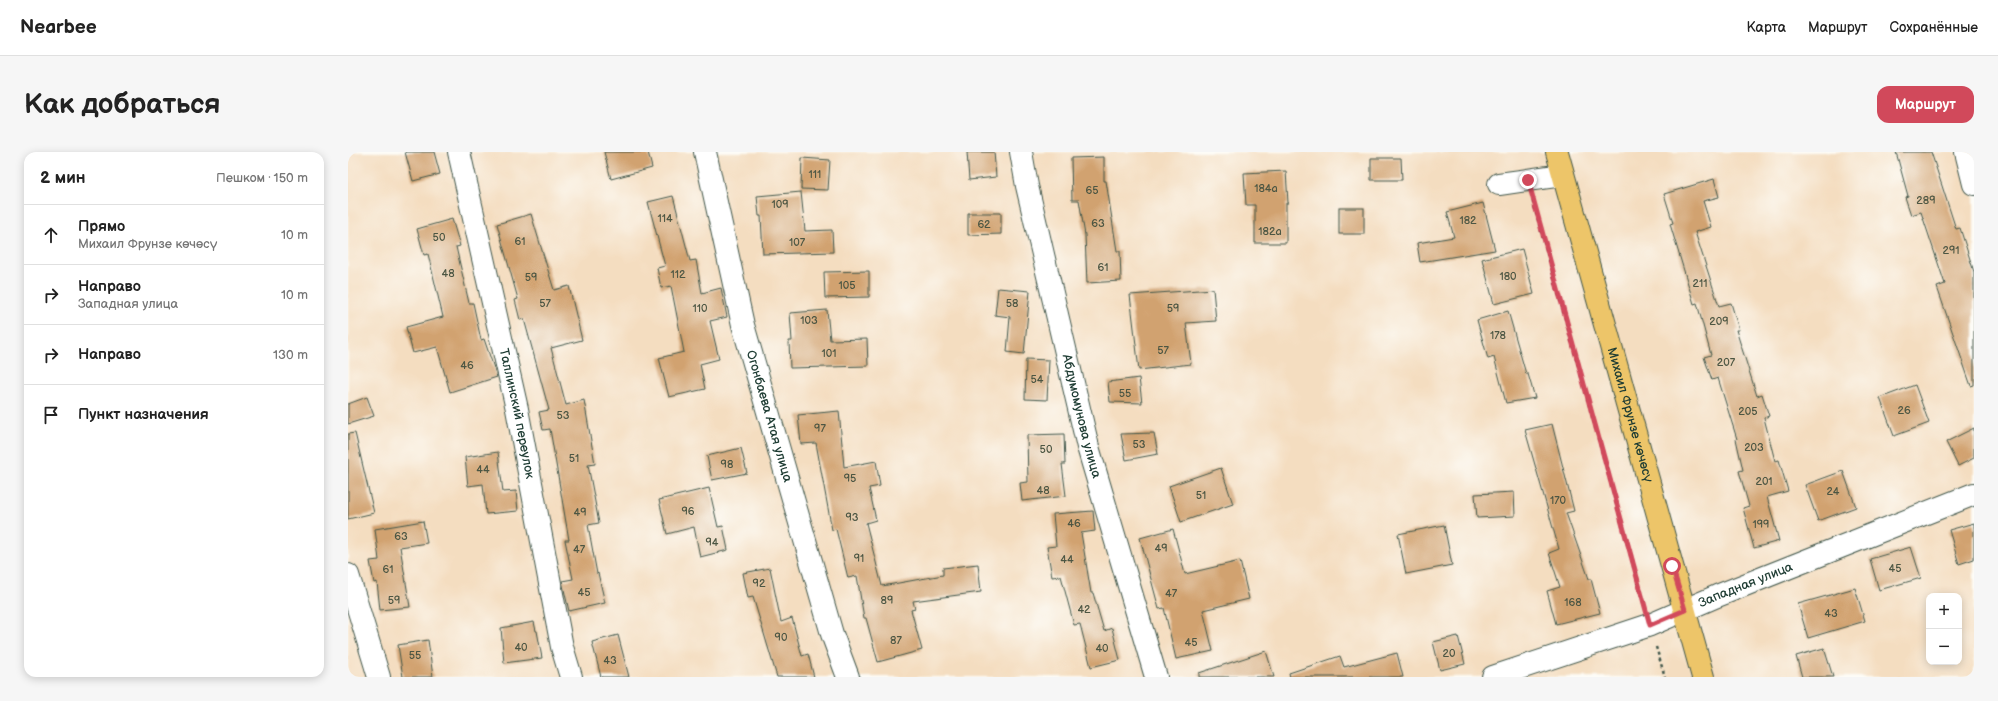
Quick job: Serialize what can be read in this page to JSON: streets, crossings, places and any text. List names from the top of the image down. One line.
{"streets":{"main road":["Михаил Фрунзе көчөсү"],"street":["Таллинский переулок","Абдумомунова улица","Огонбаева Атая улица","Западная улица"]},"crossings":[["Михаил Фрунзе көчөсү","Западная улица"]],"house_numbers":["111","184a","65","289","109","114","182","63","62","182a","50","61","107","291","61","48","112","180","59","211","105","57","58","110","59","103","209","178","57","101","207","46","54","55","26","205","53","97","53","203","50","51","98","44","95","201","48","24","51","170","96","49","93","46","199","63","94","49","47","91","44","45","61","92","45","47","59","89","168","42","43","90","87","45","40","40","20","55","43"],"page":{"header":"Nearbee","nav":["Карта","Маршрут","Сохранённые"],"buttons":"Маршрут","title":"Как добраться","heading":["2 мин","Пешком · 150 m"],"list":[["Прямо","Михаил Фрунзе көчөсү","10 m"],["Направо","Западная улица","10 m"],["Направо","130 m"],"Пункт назначения"],"map_buttons":["+","−"]}}
